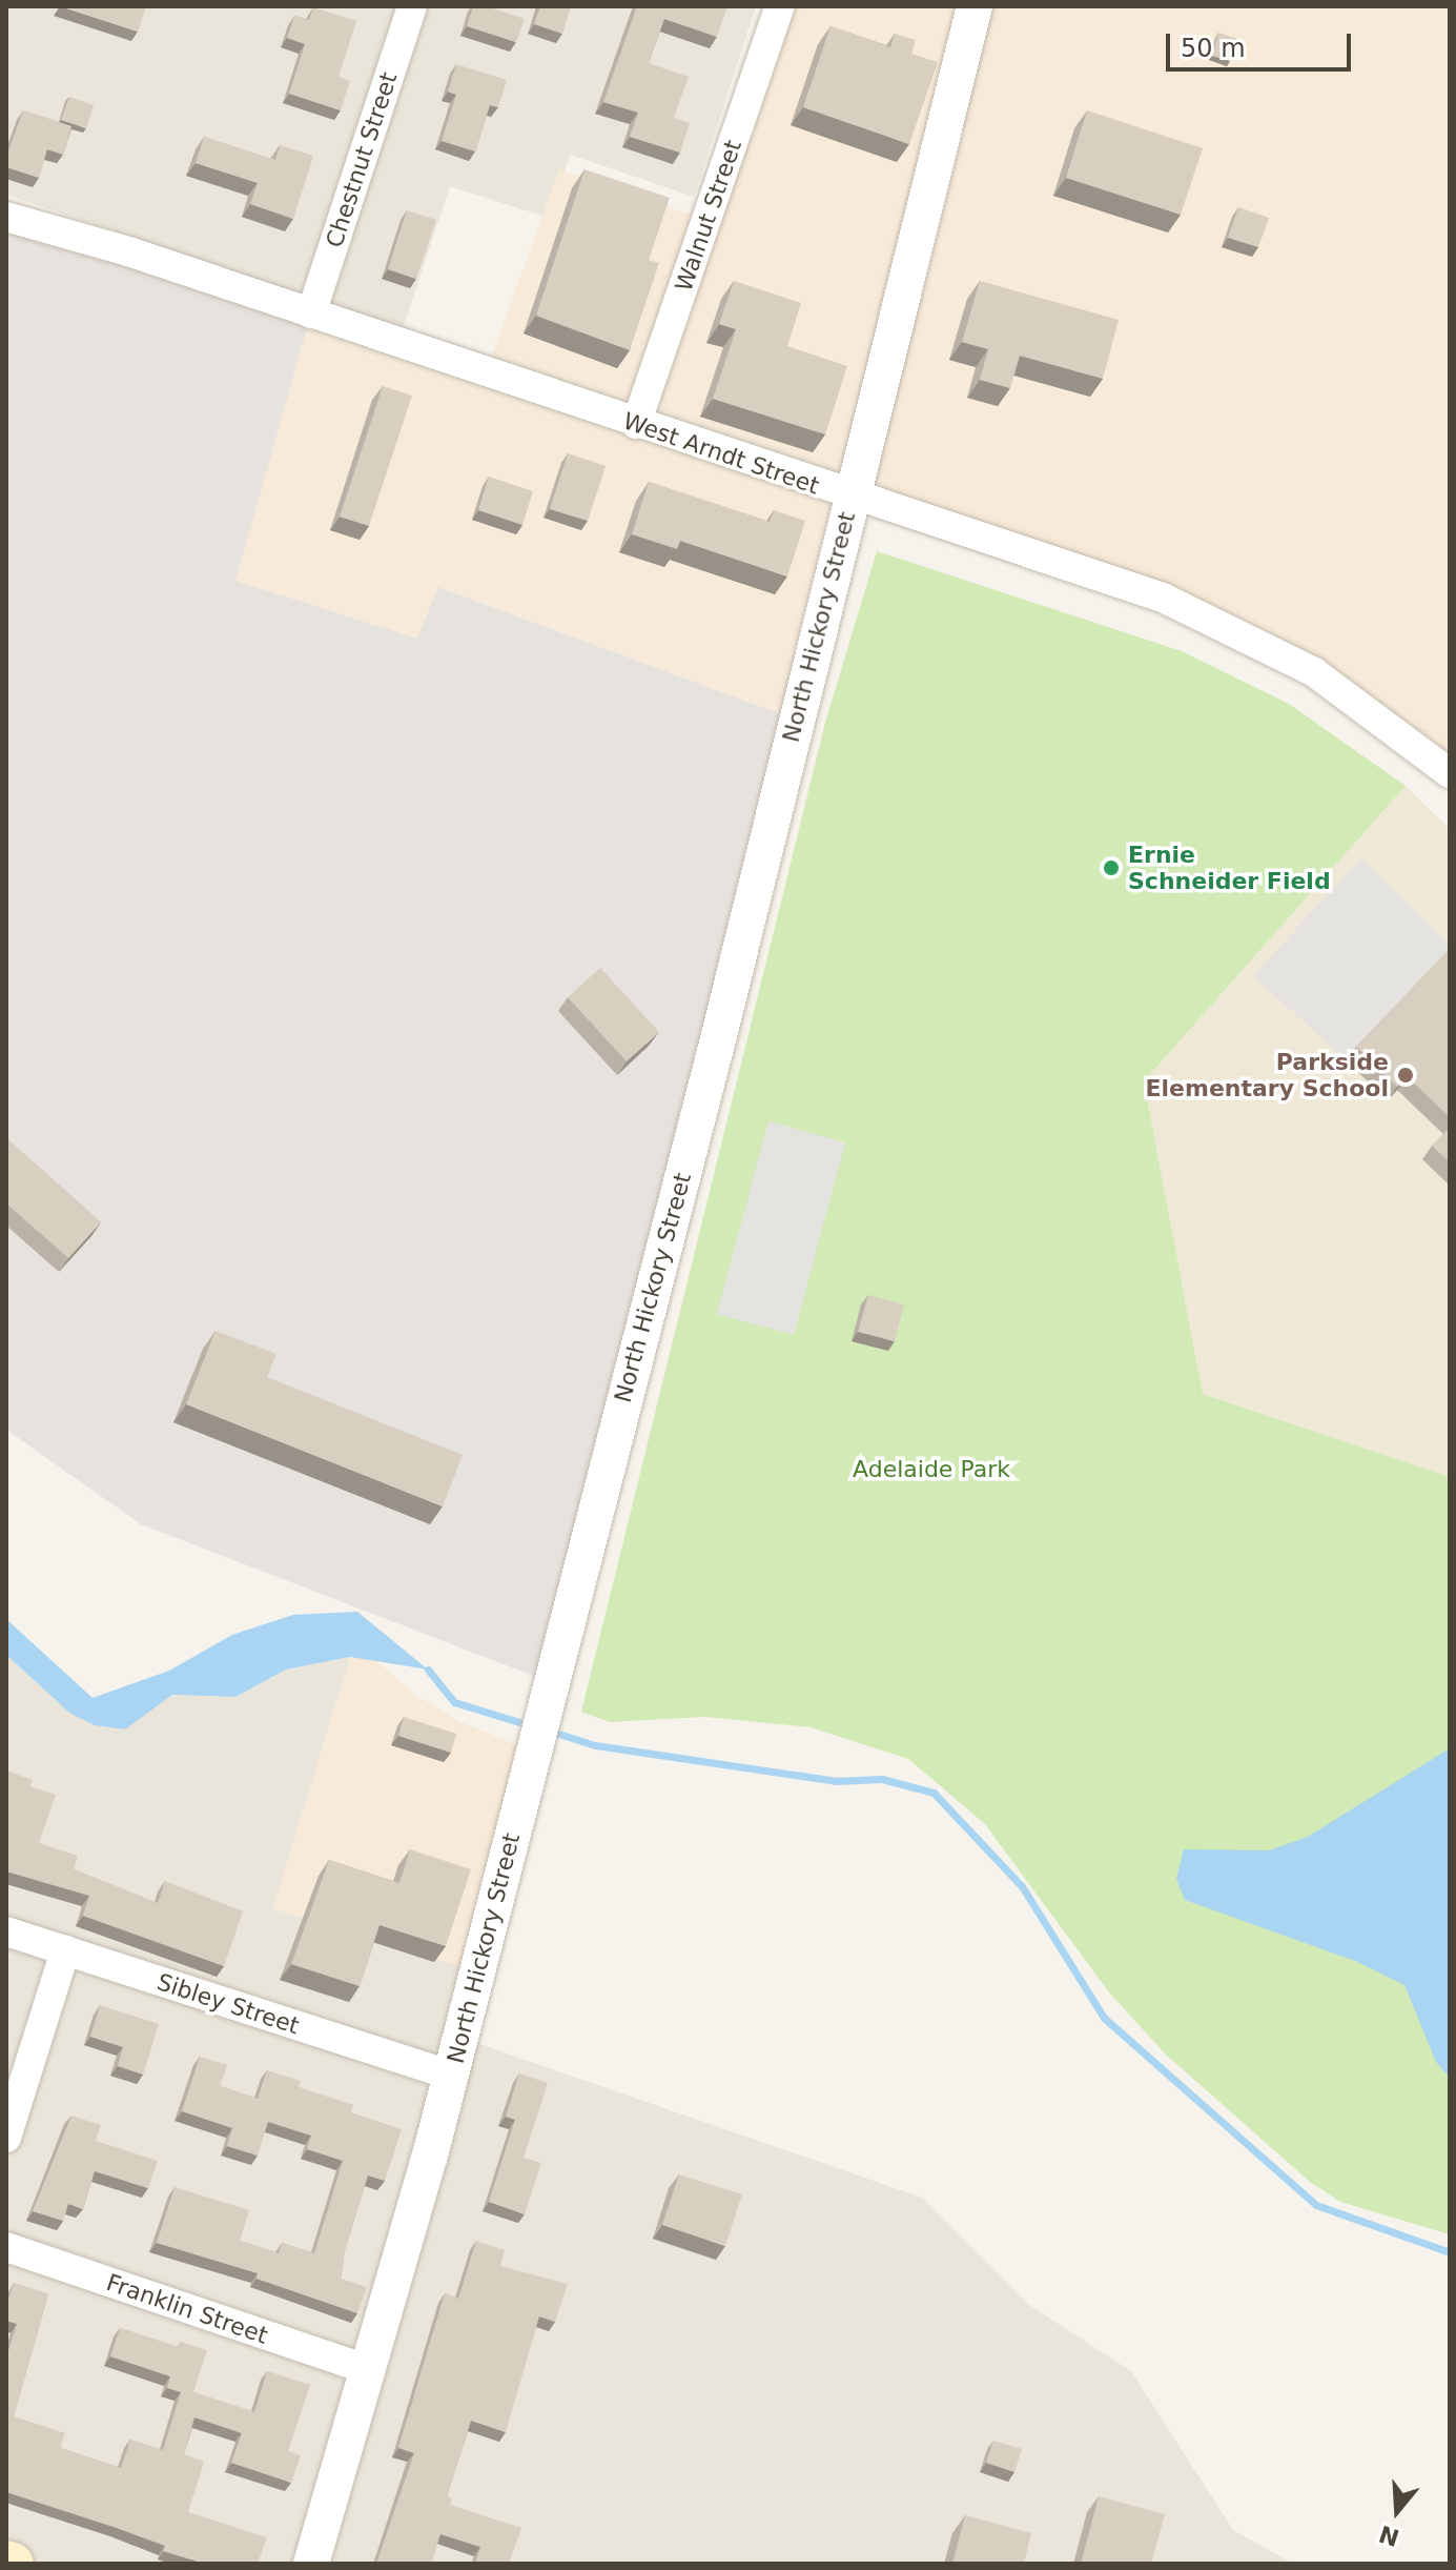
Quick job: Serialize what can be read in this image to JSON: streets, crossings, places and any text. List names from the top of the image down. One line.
{"streets":{"street":["Chestnut Street","Walnut Street","West Arndt Street","North Hickory Street","Sibley Street","Franklin Street"]},"crossings":[["Chestnut Street","West Arndt Street"],["Walnut Street","West Arndt Street"],["West Arndt Street","North Hickory Street"],["North Hickory Street","Sibley Street"],["North Hickory Street","Franklin Street"]],"parks":["Adelaide Park"],"places":["Ernie Schneider Field","Parkside Elementary School"],"scale_bar":"50 m","north":"bottom"}
